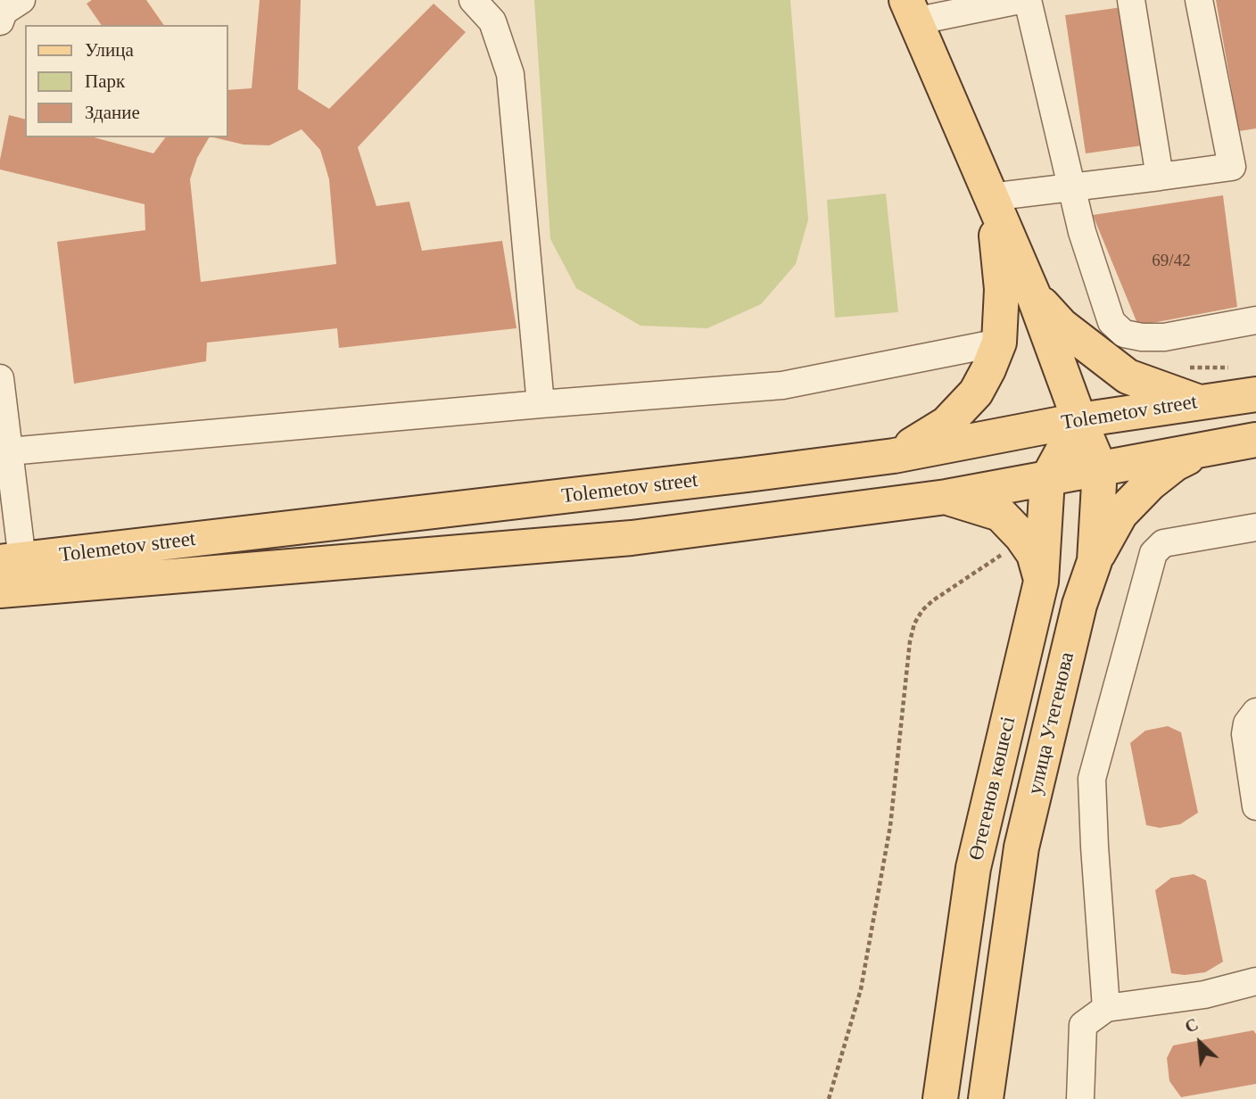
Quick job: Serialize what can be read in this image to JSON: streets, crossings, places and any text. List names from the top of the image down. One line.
{"streets":{"main road":["Tolemetov street","улица Утегенова","Өтегенов көшесі"]},"crossings":[["Tolemetov street","улица Утегенова"],["Tolemetov street","Өтегенов көшесі"]],"house_numbers":["69/42"],"legend":["Улица","Парк","Здание"],"north":"top left"}
